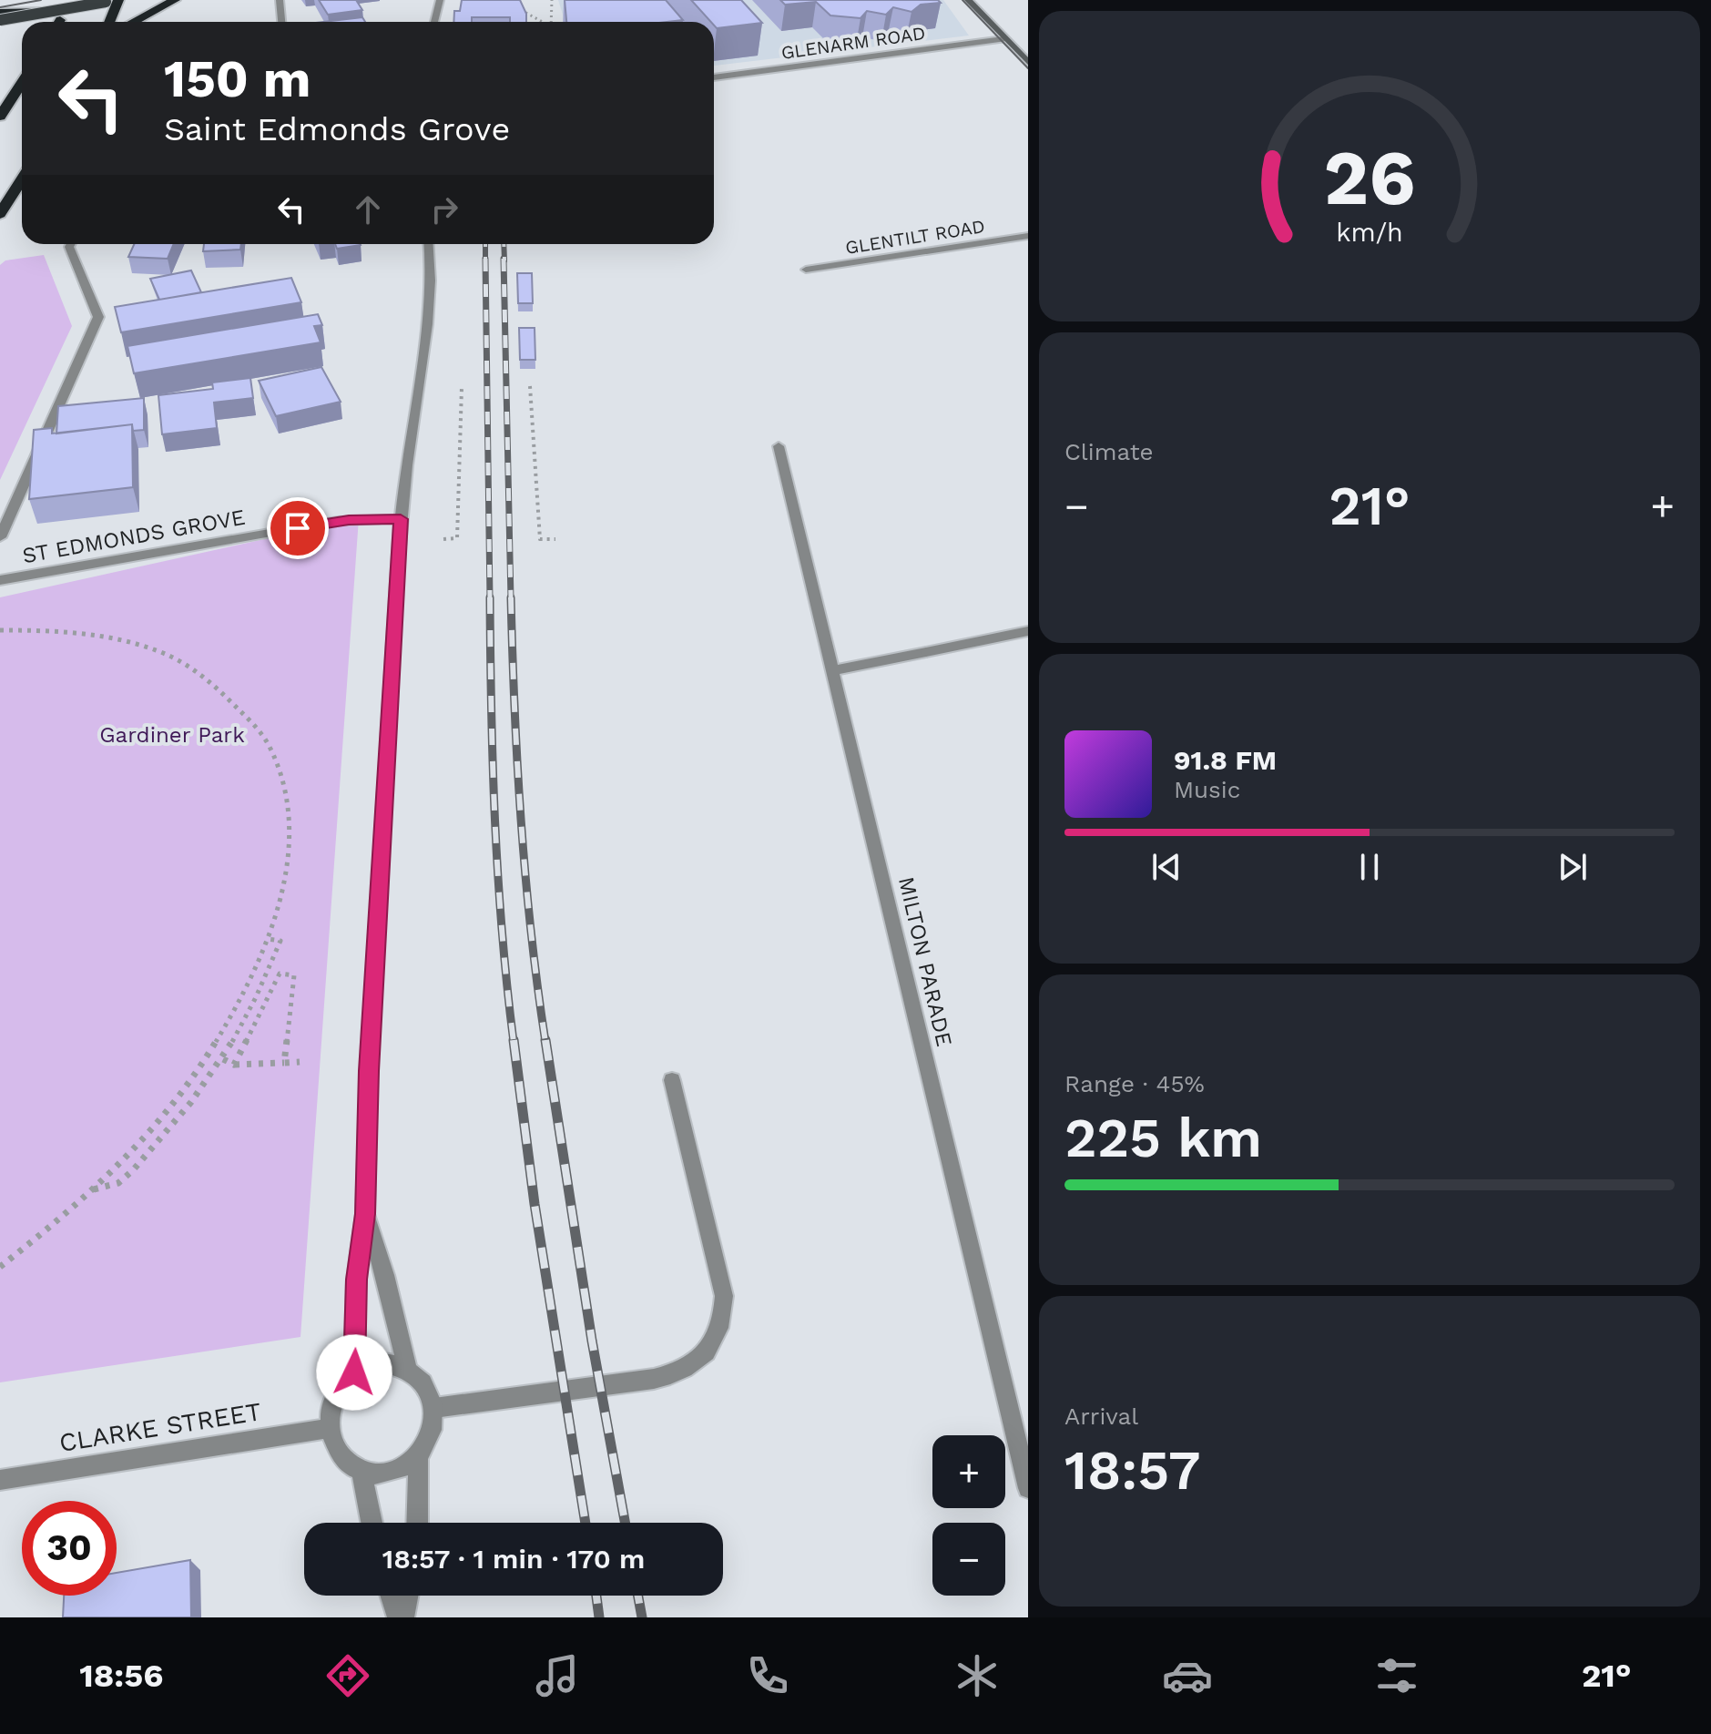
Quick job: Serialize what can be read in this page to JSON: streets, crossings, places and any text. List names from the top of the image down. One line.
{"streets":{"street":["GLENARM ROAD","GLENTILT ROAD","ST EDMONDS GROVE","MILTON PARADE","CLARKE STREET"]},"parks":["Gardiner Park"],"page":{"turn":["150 m","Saint Edmonds Grove"],"tile":["Climate",["Range · 45%","225 km"],["Arrival","18:57"]],"heat":["−","21°","+"],"song":["91.8 FM","Music"],"map_buttons":["+","−"],"limit":"30","trip":"18:57 · 1 min · 170 m","tabs":["18:56","21°"],"gauge":["26","km/h"]}}
